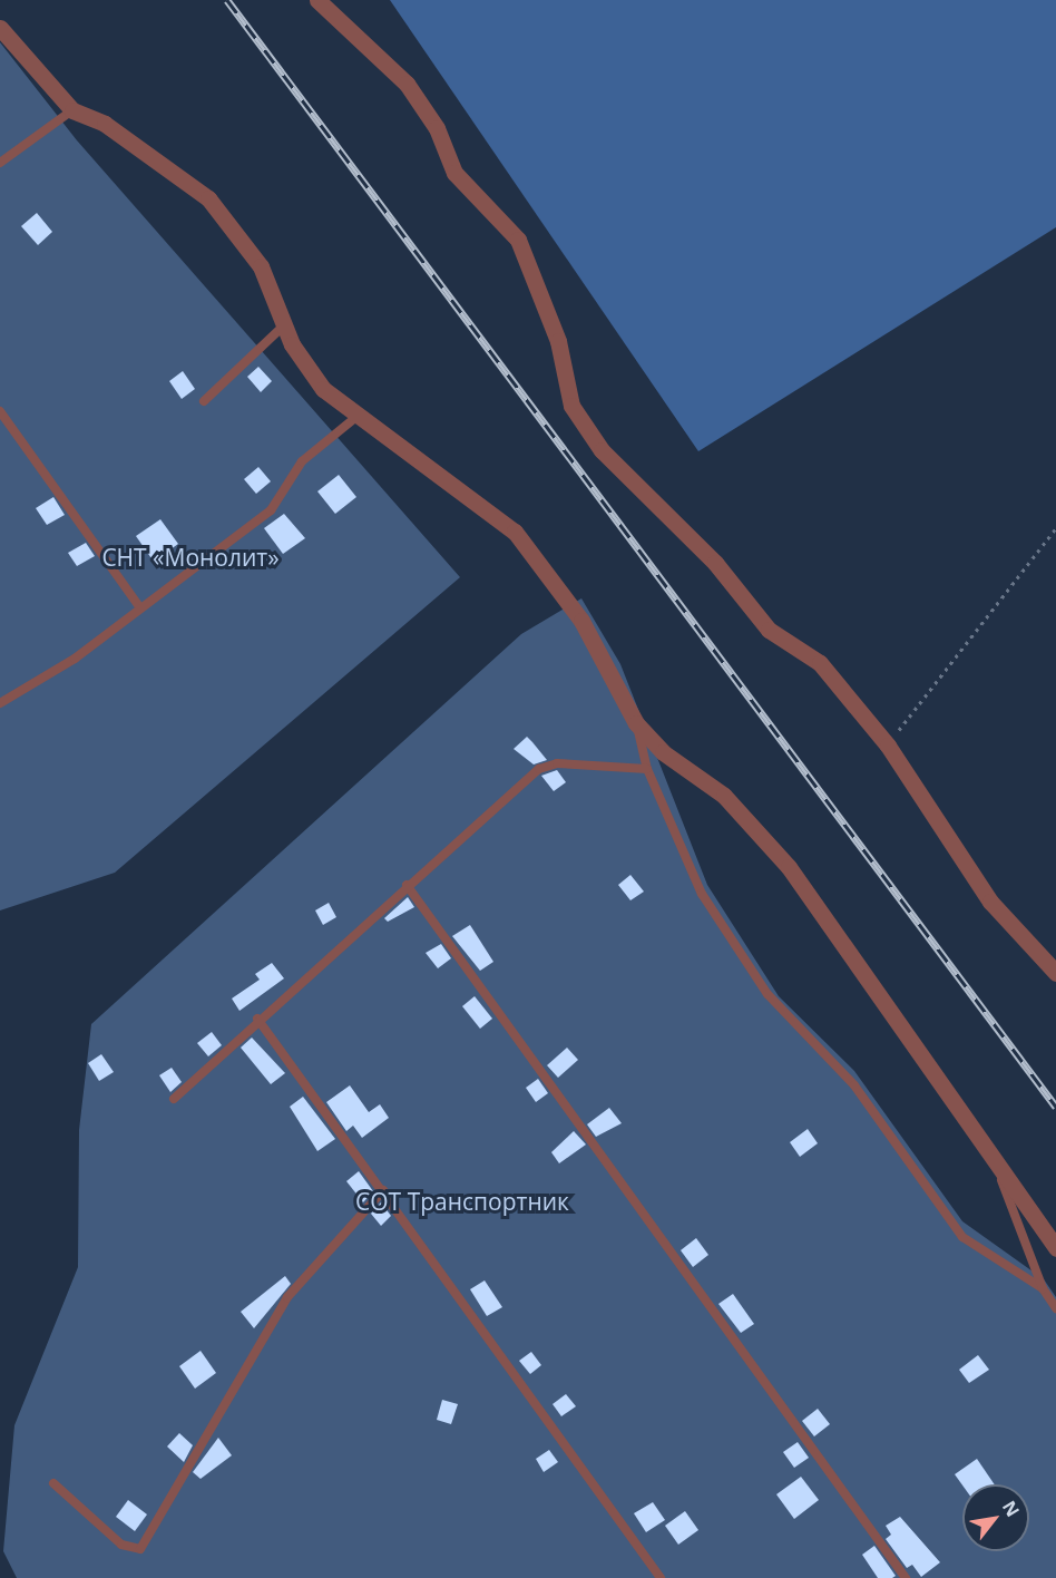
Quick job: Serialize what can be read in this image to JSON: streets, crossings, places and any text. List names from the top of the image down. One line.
{"parks":["СНТ «Монолит»","СОТ Транспортник"],"north":"top right"}
